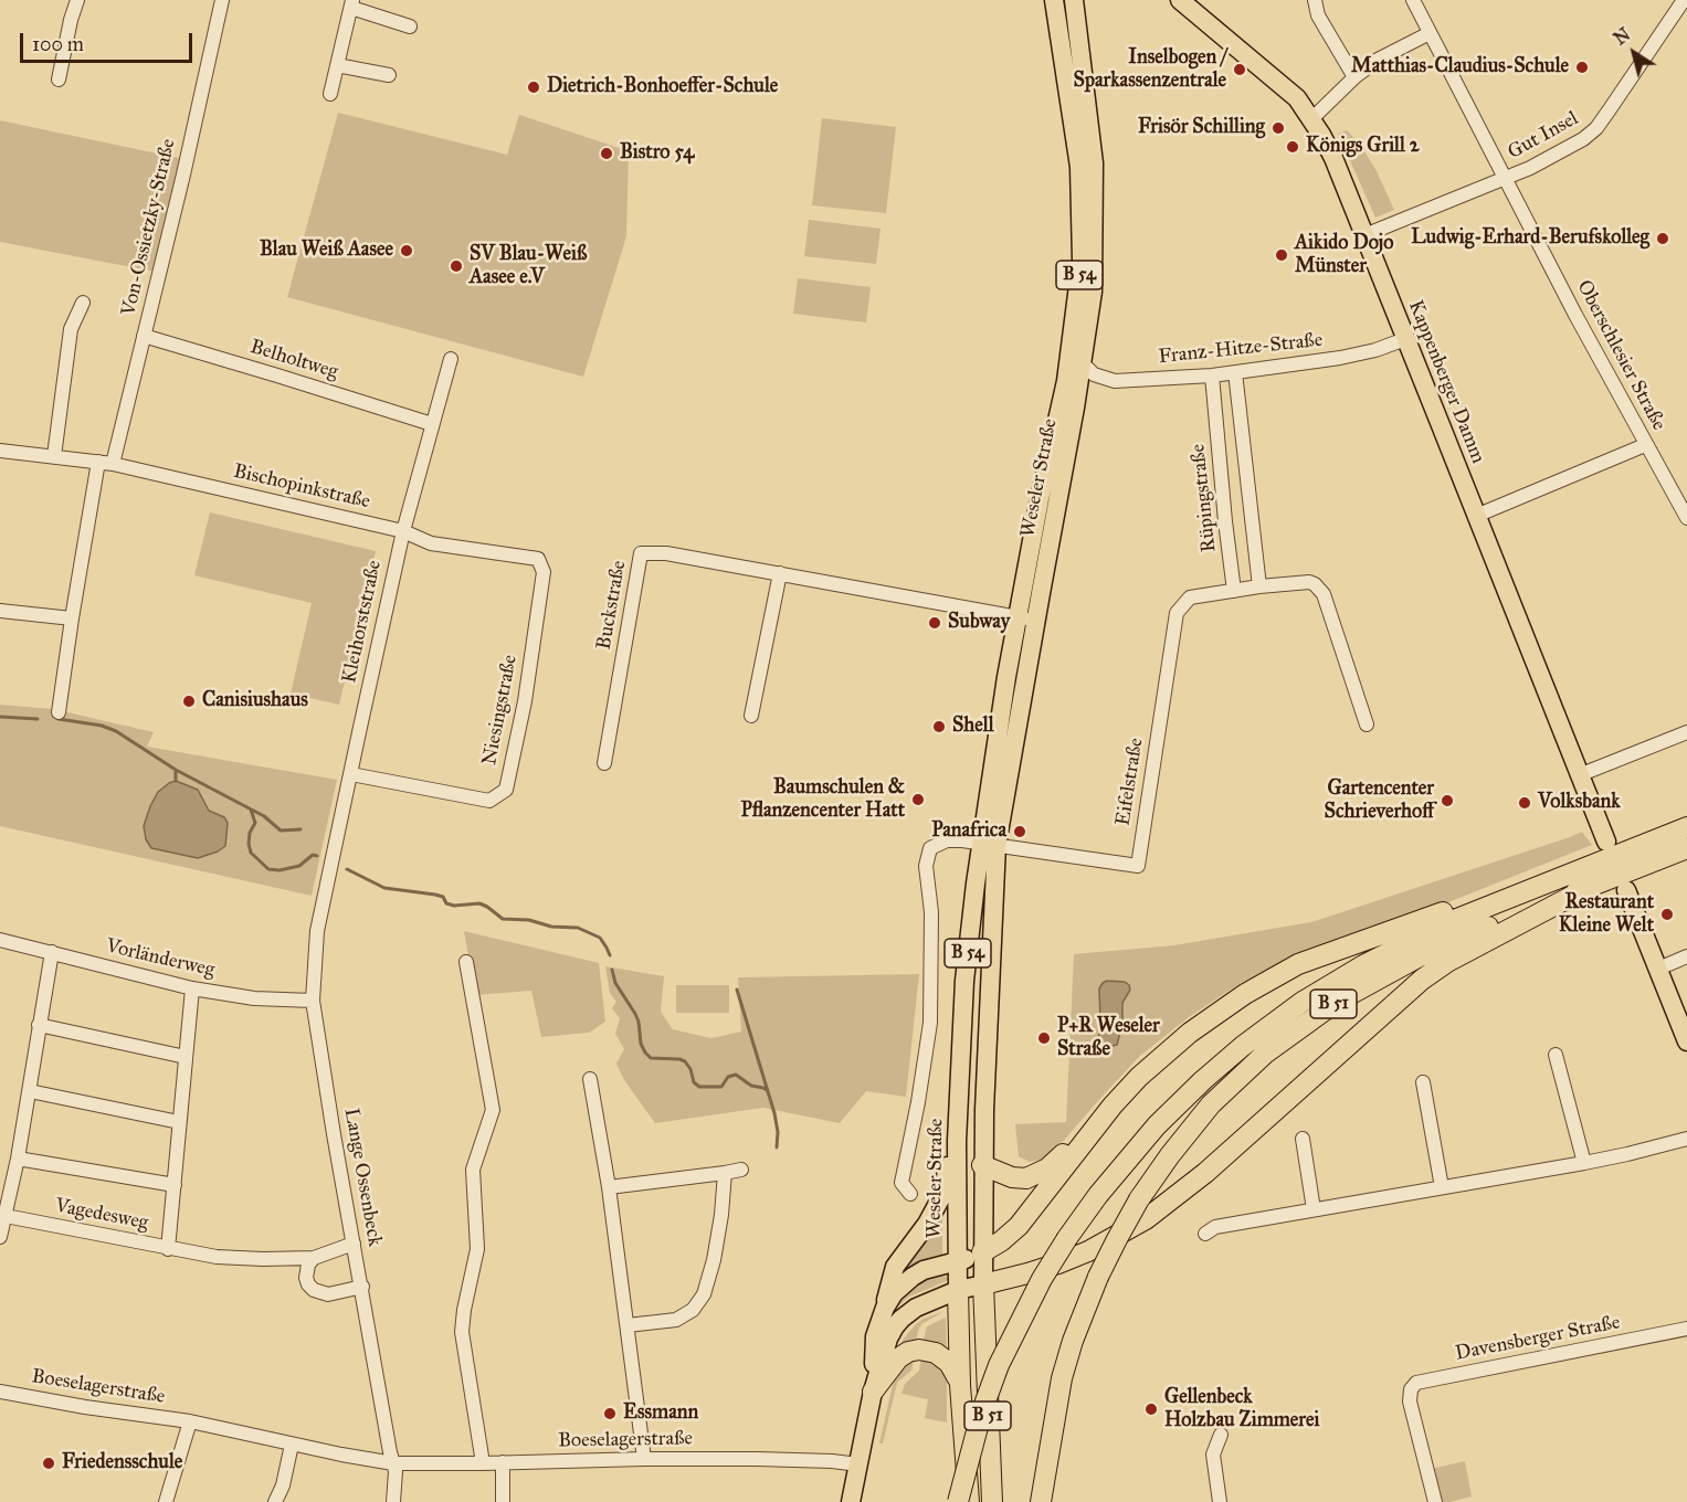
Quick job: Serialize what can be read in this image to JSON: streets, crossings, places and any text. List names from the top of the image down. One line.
{"streets":{"highway":["B 51"],"main road":["B 54","Kappenberger Damm","Weseler Straße"],"street":["Gut Insel","Von-Ossietzky-Straße","Franz-Hitze-Straße","Oberschlesier Straße","Belholtweg","Bischopinkstraße","Rüpingstraße","Buckstraße","Kleihorststraße","Niesingstraße","Eifelstraße","Vorländerweg","Lange Ossenbeck","Vagedesweg","Davensberger Straße","Boeselagerstraße"]},"crossings":[["Gut Insel","Oberschlesier Straße"],["Gut Insel","Kappenberger Damm"],["Von-Ossietzky-Straße","Belholtweg"],["Von-Ossietzky-Straße","Bischopinkstraße"],["B 54","Weseler Straße"],["B 54","B 51"],["Franz-Hitze-Straße","Kappenberger Damm"],["Franz-Hitze-Straße","Weseler Straße"],["Franz-Hitze-Straße","Rüpingstraße"],["Belholtweg","Kleihorststraße"],["Weseler Straße","Buckstraße"],["Weseler Straße","Eifelstraße"],["Weseler Straße","B 51"],["Weseler Straße","Boeselagerstraße"],["Bischopinkstraße","Kleihorststraße"],["Bischopinkstraße","Niesingstraße"],["Rüpingstraße","Eifelstraße"],["Kleihorststraße","Niesingstraße"],["Kleihorststraße","Lange Ossenbeck"],["Vorländerweg","Lange Ossenbeck"],["Vorländerweg","Vagedesweg"],["Lange Ossenbeck","Boeselagerstraße"]],"places":["Matthias-Claudius-Schule","Inselbogen / Sparkassenzentrale","Dietrich-Bonhoeffer-Schule","Frisör Schilling","Königs Grill 2","Bistro 54","Ludwig-Erhard-Berufskolleg","Blau Weiß Aasee","Aikido Dojo Münster","SV Blau-Weiß Aasee e.V","Subway","Canisiushaus","Shell","Baumschulen & Pflanzencenter Hatt","Gartencenter Schrieverhoff","Volksbank","Panafrica","Restaurant Kleine Welt","P+R Weseler Straße","Gellenbeck Holzbau Zimmerei","Essmann","Friedensschule"],"scale_bar":"100 m","north":"top left"}
